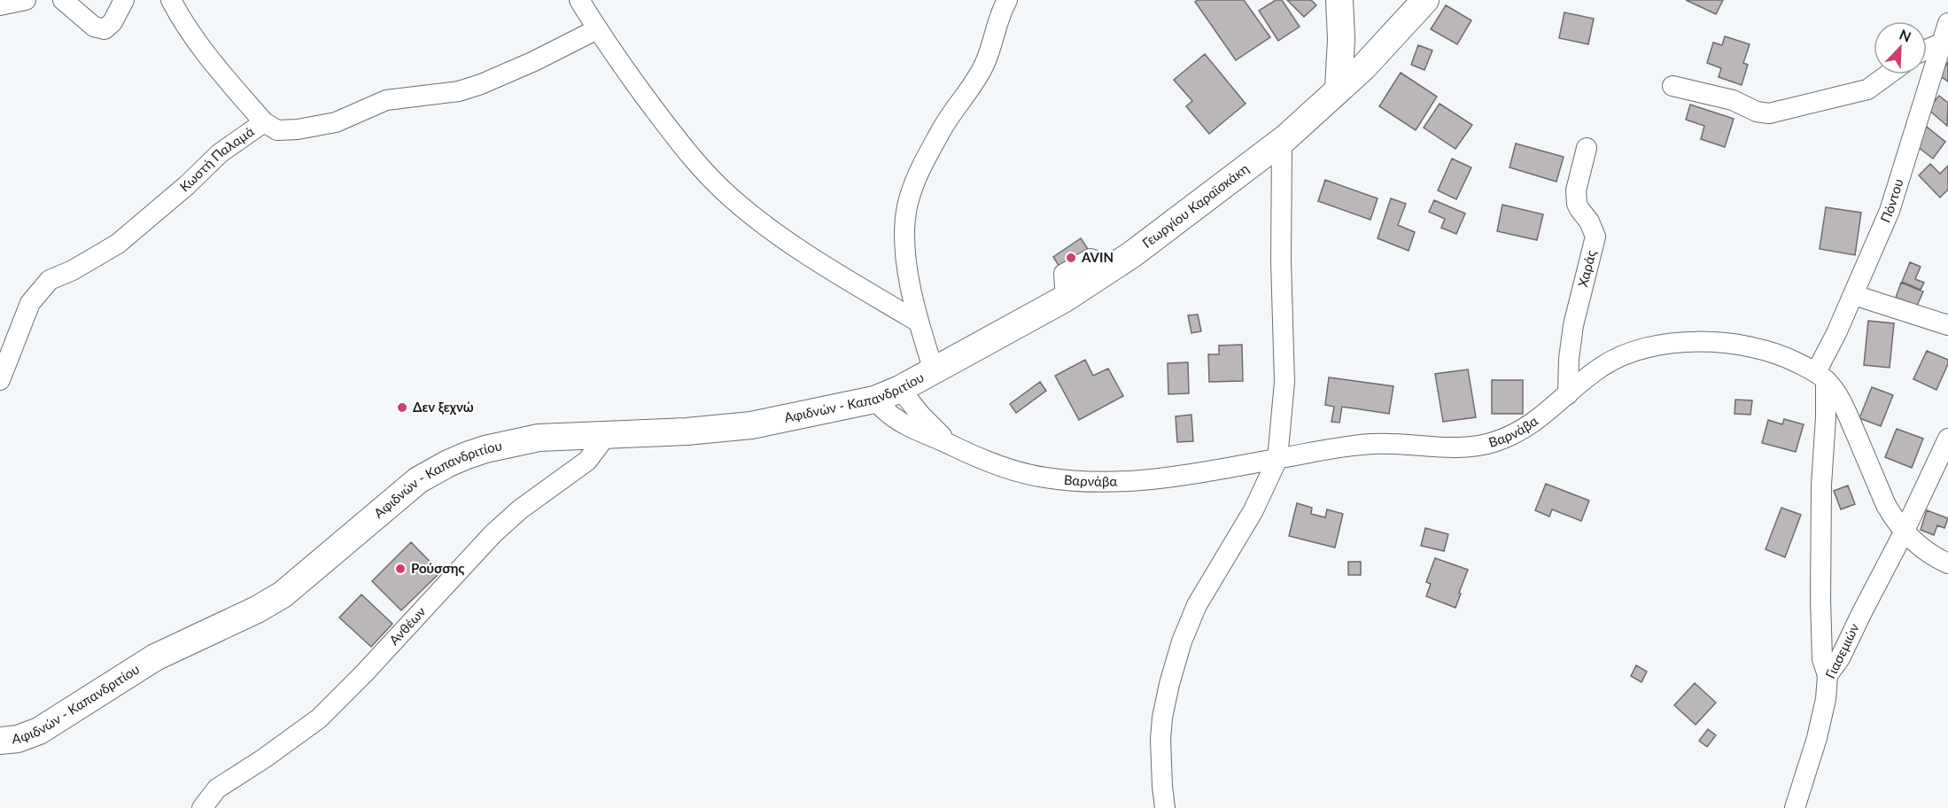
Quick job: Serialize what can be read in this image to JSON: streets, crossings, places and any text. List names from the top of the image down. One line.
{"streets":{"main road":["Γεωργίου Καραϊσκάκη","Αφιδνών - Καπανδριτίου"],"street":["Κωστή Παλαμά","Πόντου","Χαράς","Βαρνάβα","Ανθέων","Γιασεμιών"]},"crossings":[["Πόντου","Βαρνάβα"],["Γεωργίου Καραϊσκάκη","Αφιδνών - Καπανδριτίου"],["Χαράς","Βαρνάβα"],["Αφιδνών - Καπανδριτίου","Βαρνάβα"],["Αφιδνών - Καπανδριτίου","Ανθέων"]],"places":["AVIN","Δεν ξεχνώ","Ρούσσης"],"north":"top right"}
